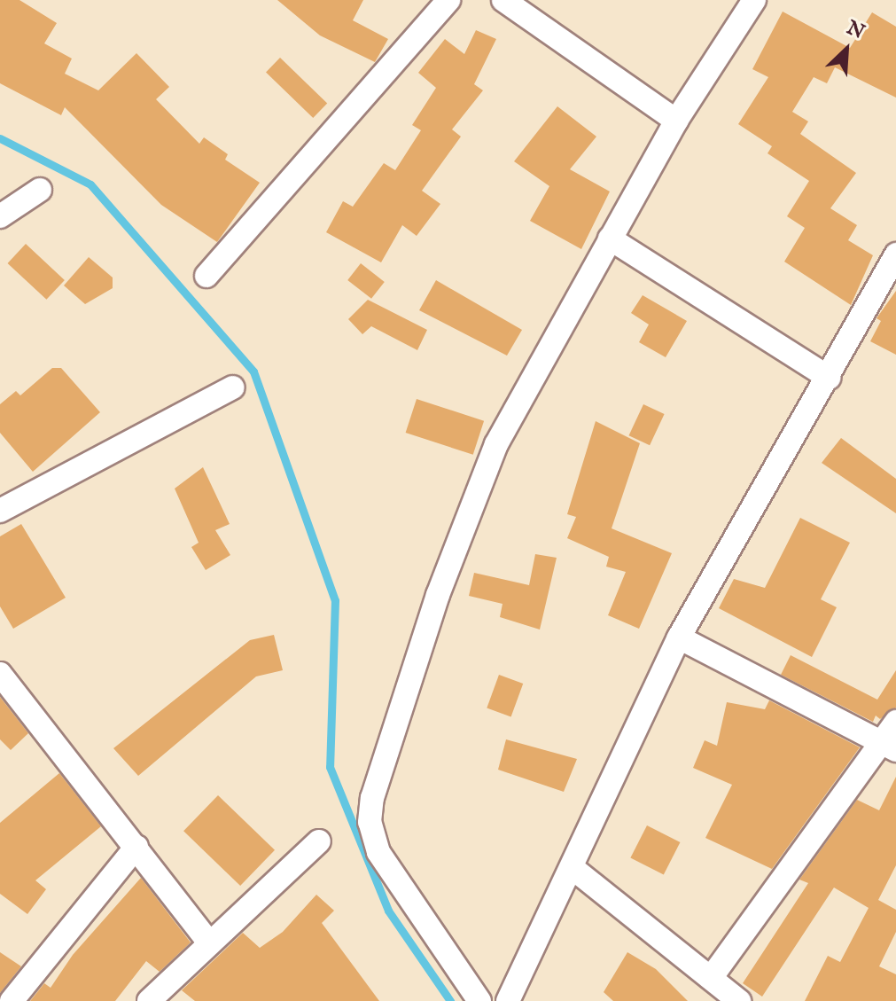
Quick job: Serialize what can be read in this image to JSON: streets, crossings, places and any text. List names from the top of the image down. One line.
{"north":"top right"}
